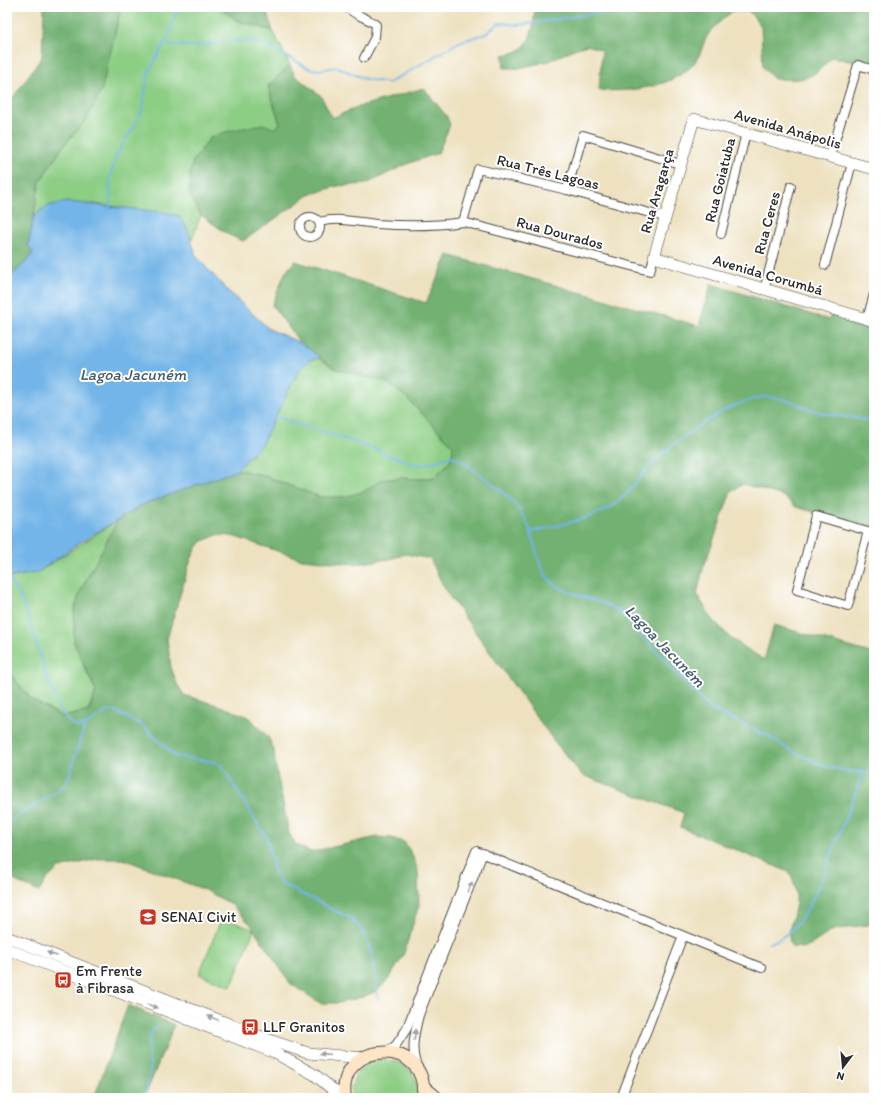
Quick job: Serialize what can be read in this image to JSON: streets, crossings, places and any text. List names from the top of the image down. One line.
{"streets":{"street":["Avenida Anápolis","Rua Três Lagoas","Rua Goiatuba","Rua Aragarça","Rua Ceres","Rua Dourados","Avenida Corumbá"]},"crossings":[["Avenida Anápolis","Rua Goiatuba"],["Avenida Anápolis","Rua Aragarça"],["Rua Três Lagoas","Rua Aragarça"],["Rua Três Lagoas","Rua Dourados"],["Rua Aragarça","Rua Dourados"],["Rua Aragarça","Avenida Corumbá"],["Rua Ceres","Avenida Corumbá"]],"water":["Lagoa Jacuném"],"places":{"school or university":["SENAI Civit"],"bus stop":["Em Frente à Fibrasa","LLF Granitos"]},"north":"bottom"}
